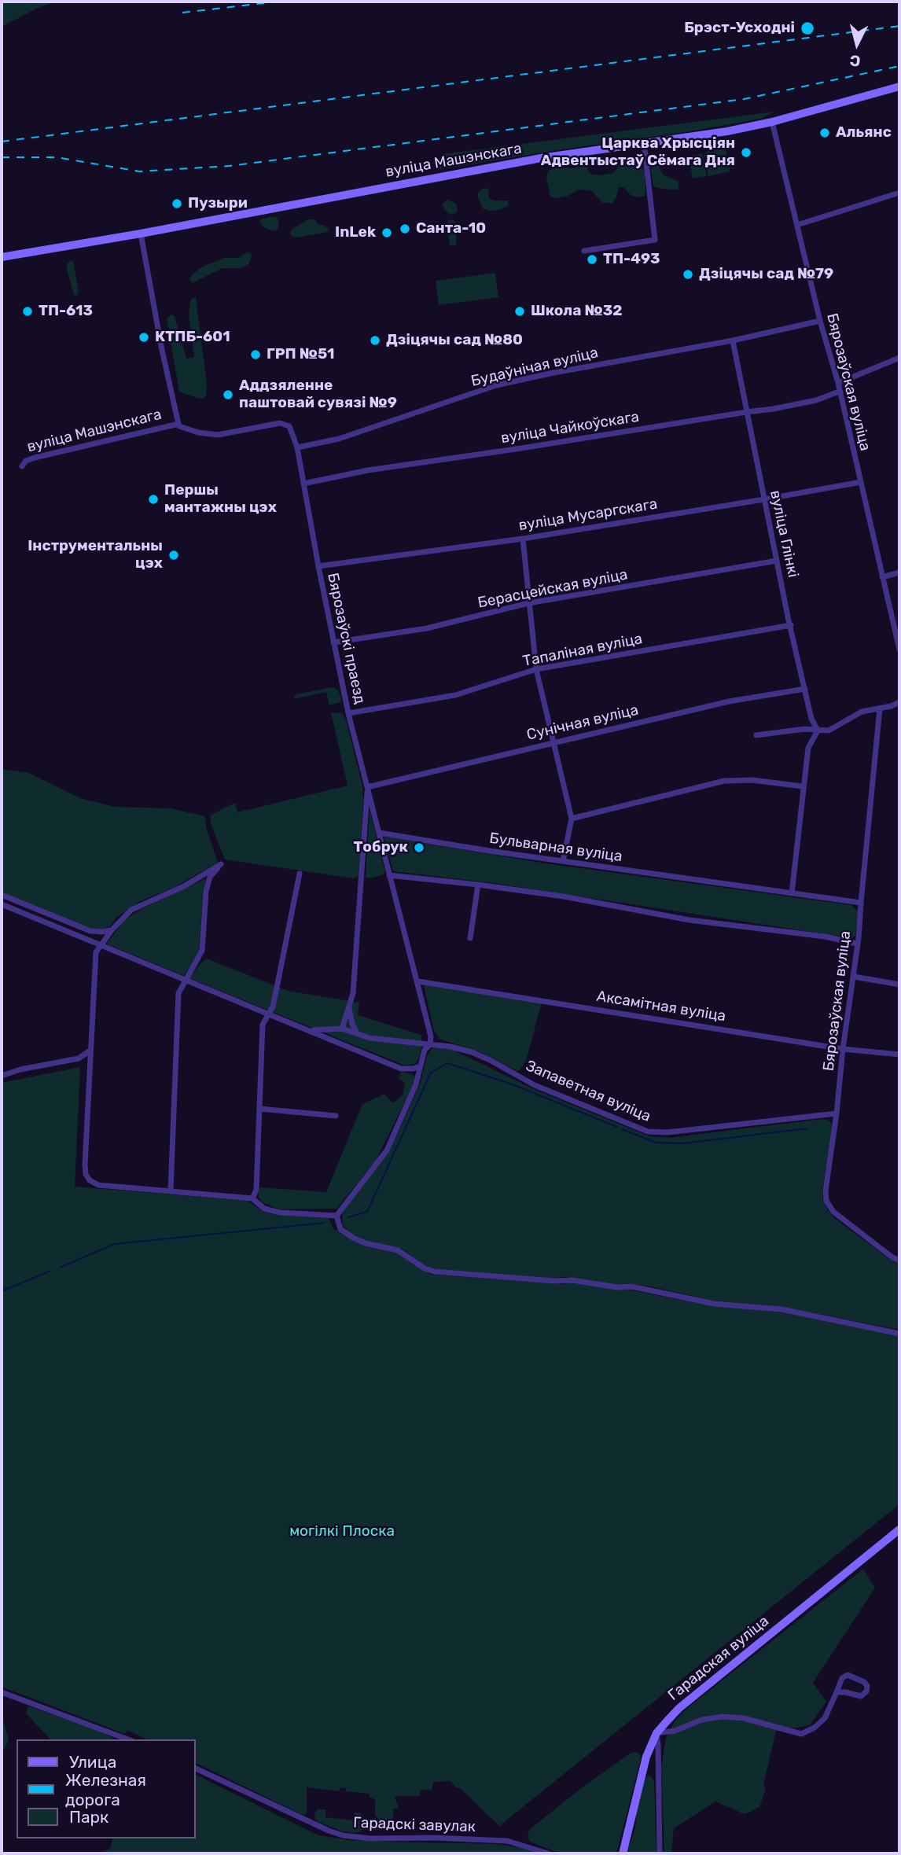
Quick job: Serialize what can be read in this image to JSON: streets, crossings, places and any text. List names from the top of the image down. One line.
{"streets":{"main road":["вуліца Машэнскага","Гарадская вуліца"],"street":["Будаўнічая вуліца","Бярозаўская вуліца","вуліца Чайкоўскага","вуліца Мусаргскага","вуліца Глінкі","Берасцейская вуліца","Бярозаўскі праезд","Тапаліная вуліца","Сунічная вуліца","Бульварная вуліца","Аксамітная вуліца","Запаветная вуліца","Гарадскі завулак"]},"crossings":[["вуліца Машэнскага","Бярозаўская вуліца"],["Будаўнічая вуліца","Бярозаўская вуліца"],["Будаўнічая вуліца","вуліца Глінкі"],["Будаўнічая вуліца","Бярозаўскі праезд"],["Бярозаўская вуліца","вуліца Чайкоўскага"],["Бярозаўская вуліца","вуліца Мусаргскага"],["Бярозаўская вуліца","Бульварная вуліца"],["Бярозаўская вуліца","Аксамітная вуліца"],["Бярозаўская вуліца","Запаветная вуліца"],["вуліца Чайкоўскага","вуліца Глінкі"],["вуліца Чайкоўскага","Бярозаўскі праезд"],["вуліца Мусаргскага","вуліца Глінкі"],["вуліца Мусаргскага","Бярозаўскі праезд"],["вуліца Глінкі","Берасцейская вуліца"],["вуліца Глінкі","Тапаліная вуліца"],["вуліца Глінкі","Сунічная вуліца"],["Берасцейская вуліца","Бярозаўскі праезд"],["Бярозаўскі праезд","Тапаліная вуліца"],["Бярозаўскі праезд","Сунічная вуліца"],["Бярозаўскі праезд","Бульварная вуліца"]],"parks":["могілкі Плоска"],"places":["Брэст-Усходні","Альянс","Царква Хрысціян Адвентыстаў Сёмага Дня","Пузыри","Санта-10","InLek","ТП-493","Дзіцячы сад №79","ТП-613","Школа №32","КТПБ-601","Дзіцячы сад №80","ГРП №51","Аддзяленне паштовай сувязі №9","Першы мантажны цэх","Інструментальны цэх","Тобрук"],"legend":["Улица","Железная дорога","Парк"],"north":"bottom"}
